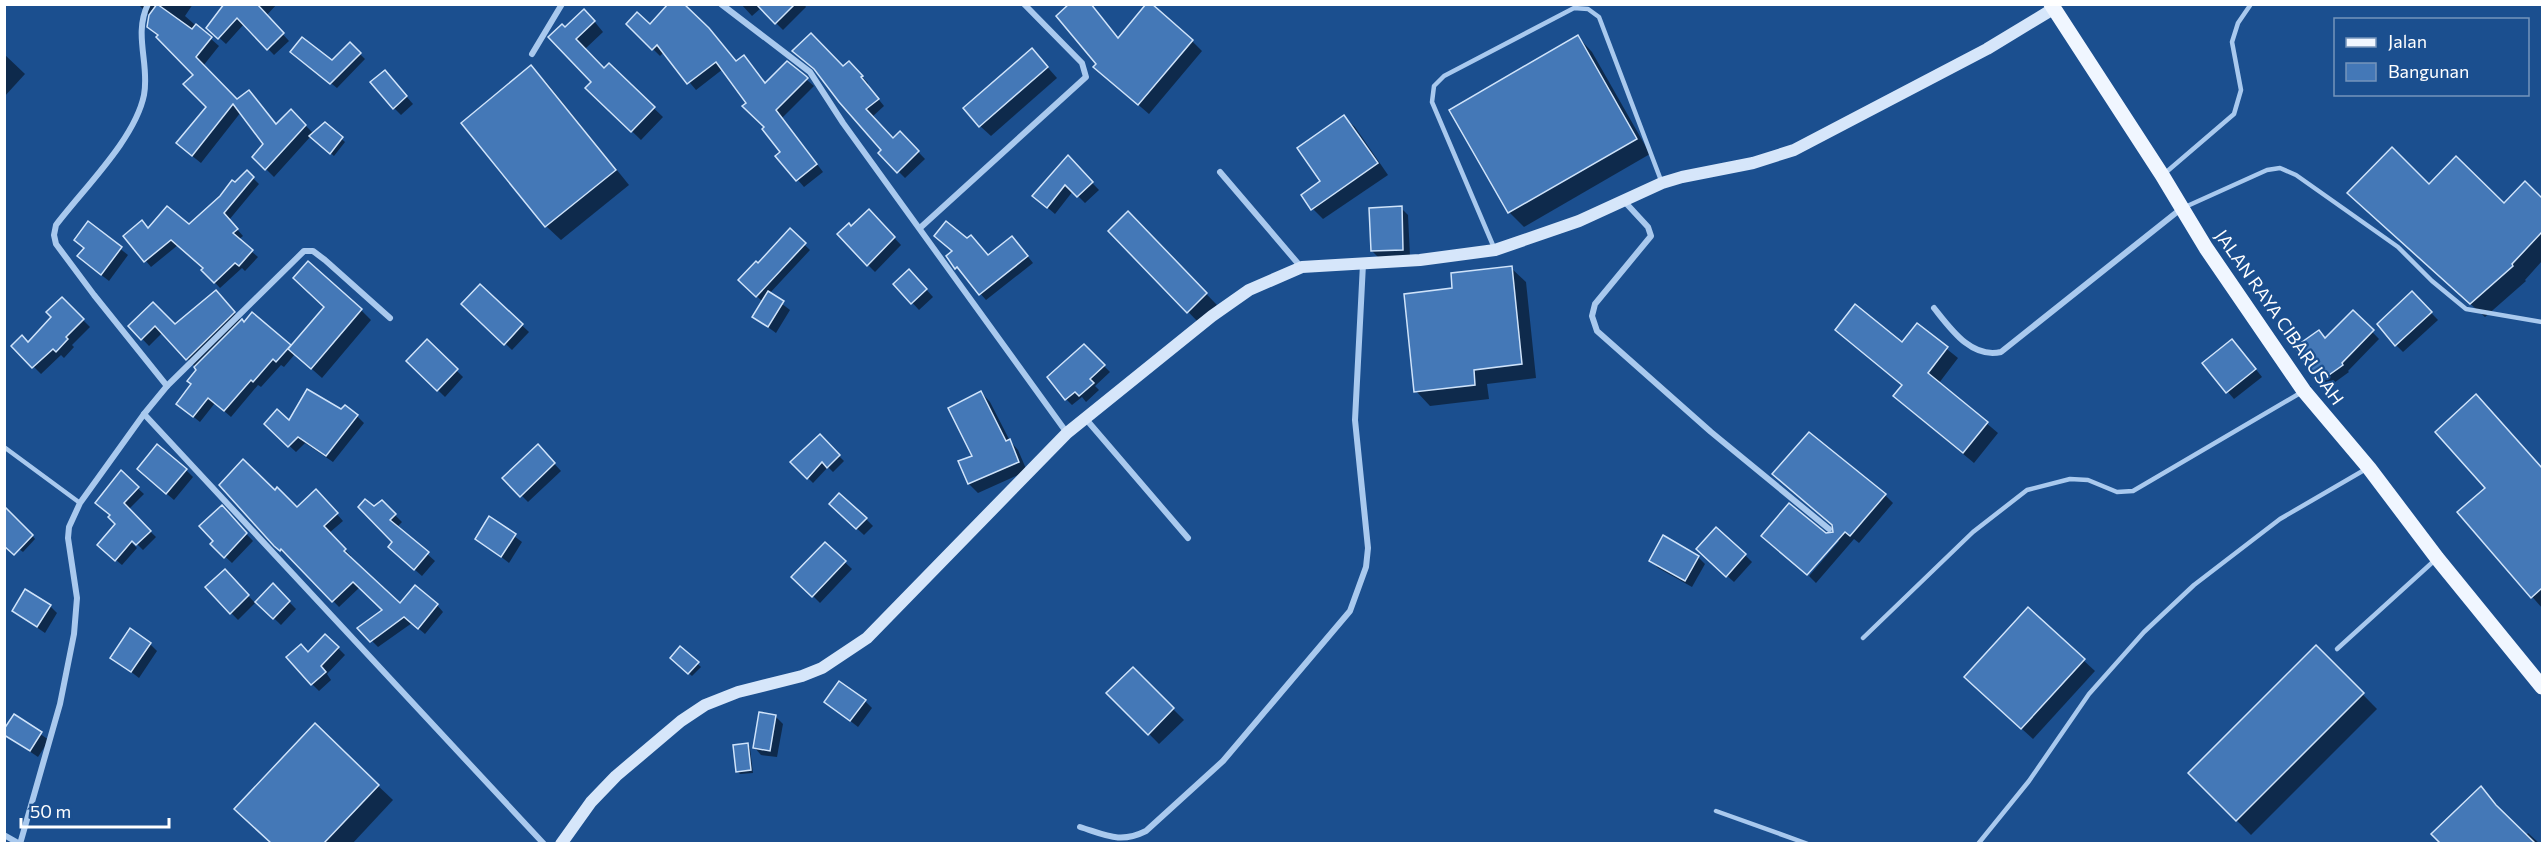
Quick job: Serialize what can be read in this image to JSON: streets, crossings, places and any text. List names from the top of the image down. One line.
{"streets":{"main road":["JALAN RAYA CIBARUSAH"]},"legend":["Jalan","Bangunan"],"scale_bar":"50 m"}
